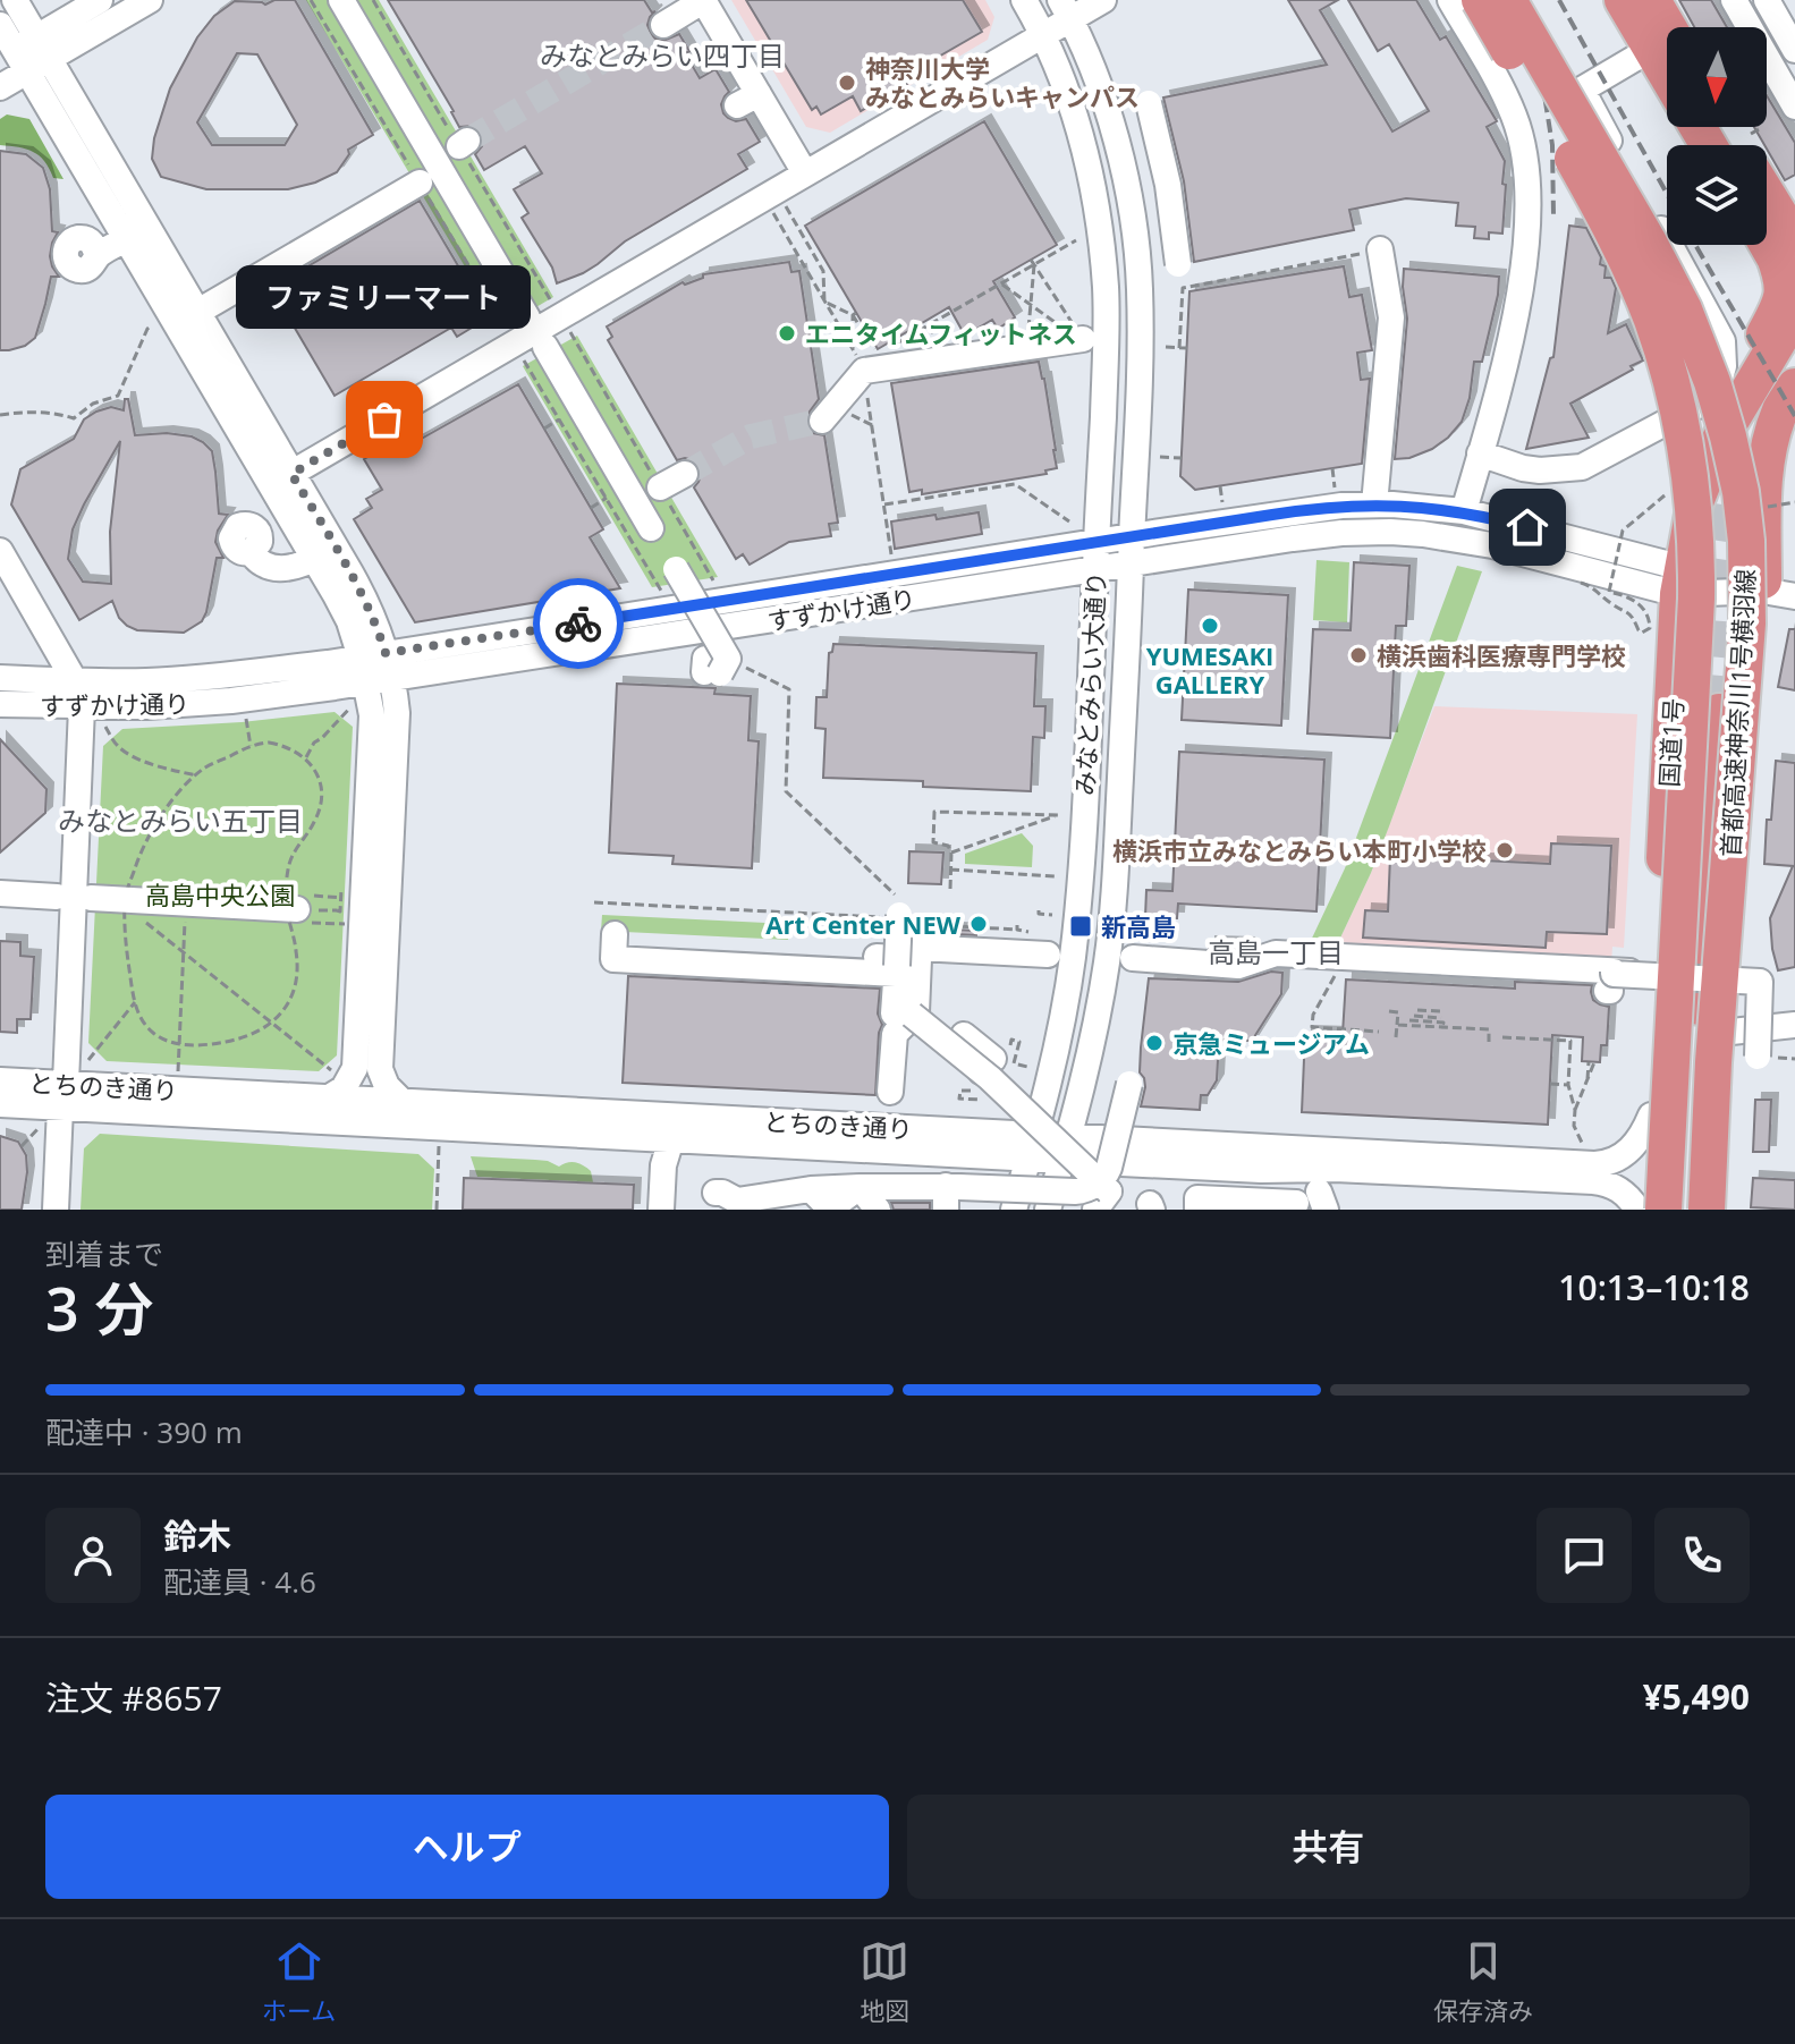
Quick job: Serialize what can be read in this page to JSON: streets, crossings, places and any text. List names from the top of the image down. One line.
{"streets":{"highway":["首都高速神奈川1号横羽線","国道1号"],"street":["すずかけ通り","みなとみらい大通り","とちのき通り"]},"crossings":[["すずかけ通り","みなとみらい大通り"],["すずかけ通り","国道1号"],["みなとみらい大通り","とちのき通り"],["国道1号","とちのき通り"]],"districts":["みなとみらい四丁目","みなとみらい五丁目","高島一丁目"],"parks":["高島中央公園"],"places":{"other":["神奈川大学 みなとみらいキャンパス","エニタイムフィットネス","ファミリーマート","YUMESAKI GALLERY","横浜歯科医療専門学校","横浜市立みなとみらい本町小学校","Art Center NEW","京急ミュージアム"],"transit":["新高島"]},"north":"bottom","page":{"bubble":"ファミリーマート","heading":["3 分","到着まで","10:13–10:18"],"panel":["鈴木","配達員 · 4.6","注文 #8657","¥5,490"],"bar":"配達中 · 390 m","buttons":["ヘルプ","共有"],"tabs":["ホーム","地図","保存済み"]}}
